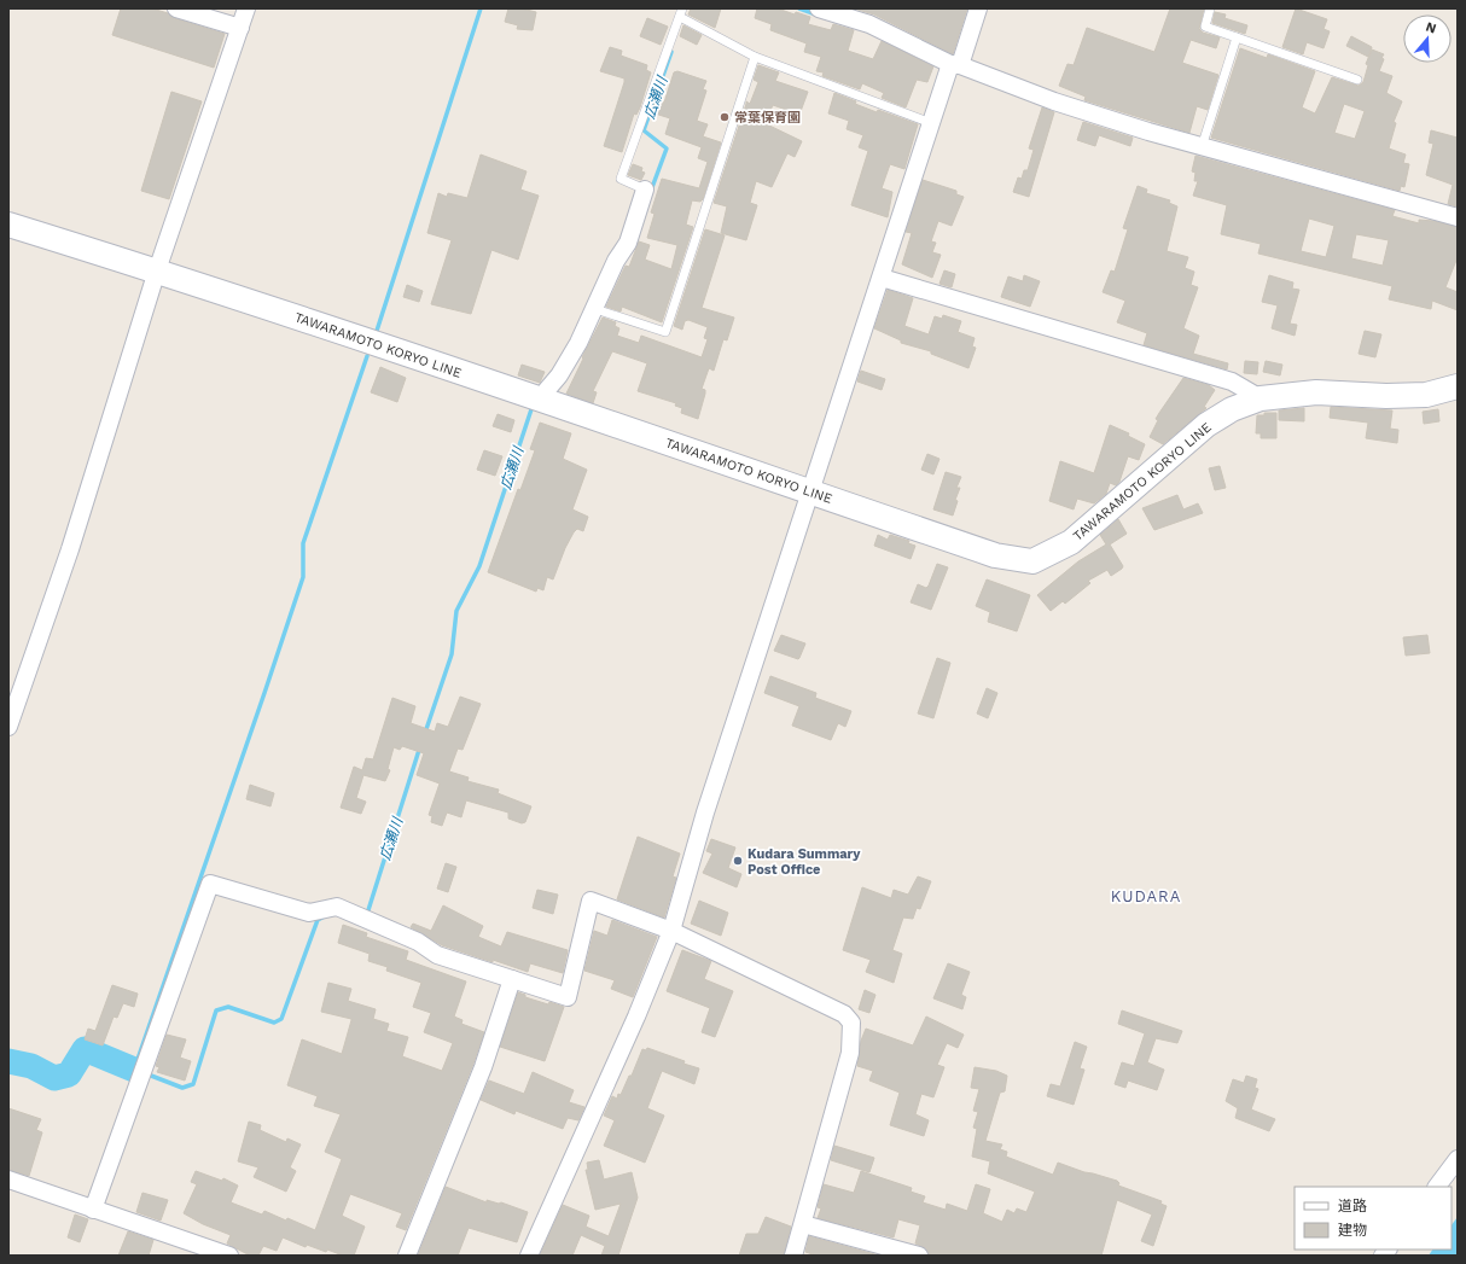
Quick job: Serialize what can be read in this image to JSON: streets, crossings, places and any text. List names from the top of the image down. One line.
{"streets":{"main road":["TAWARAMOTO KORYO LINE"]},"districts":["KUDARA"],"water":["広瀬川"],"places":["常葉保育園","Kudara Summary Post Office"],"legend":["道路","建物"],"north":"top"}
